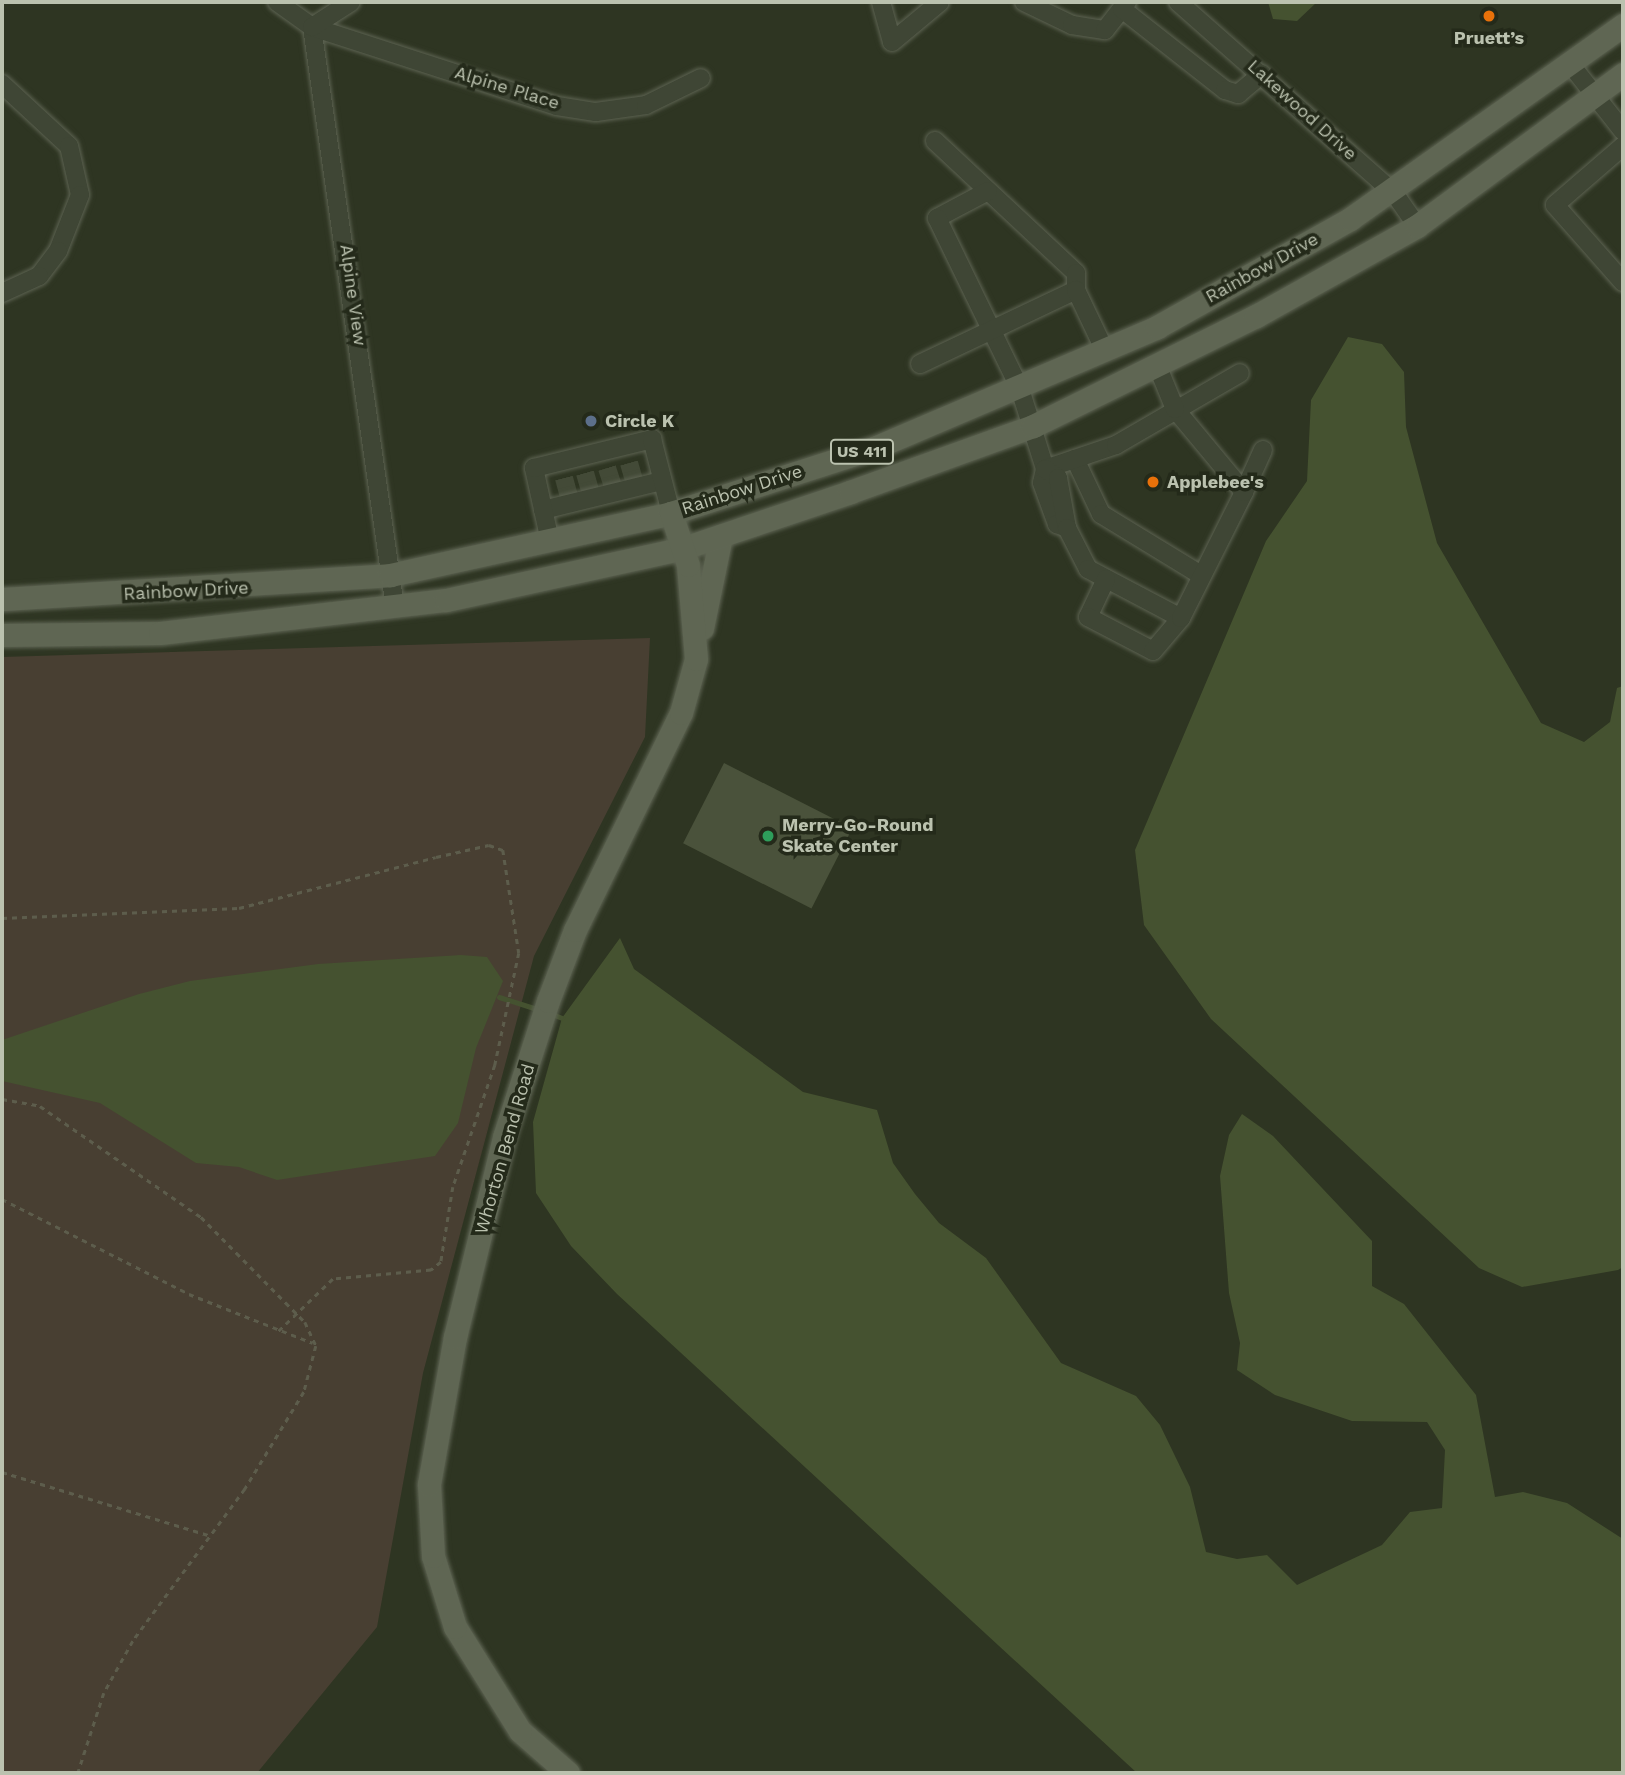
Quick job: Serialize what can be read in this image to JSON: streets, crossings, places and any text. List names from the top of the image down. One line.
{"streets":{"main road":["Rainbow Drive","US 411","Whorton Bend Road"],"street":["Alpine Place","Lakewood Drive","Alpine View"]},"crossings":[["Alpine Place","Alpine View"],["Lakewood Drive","Rainbow Drive"],["Rainbow Drive","Alpine View"],["Rainbow Drive","Whorton Bend Road"]],"places":["Pruett’s","Circle K","Applebee's","Merry-Go-Round Skate Center"]}
